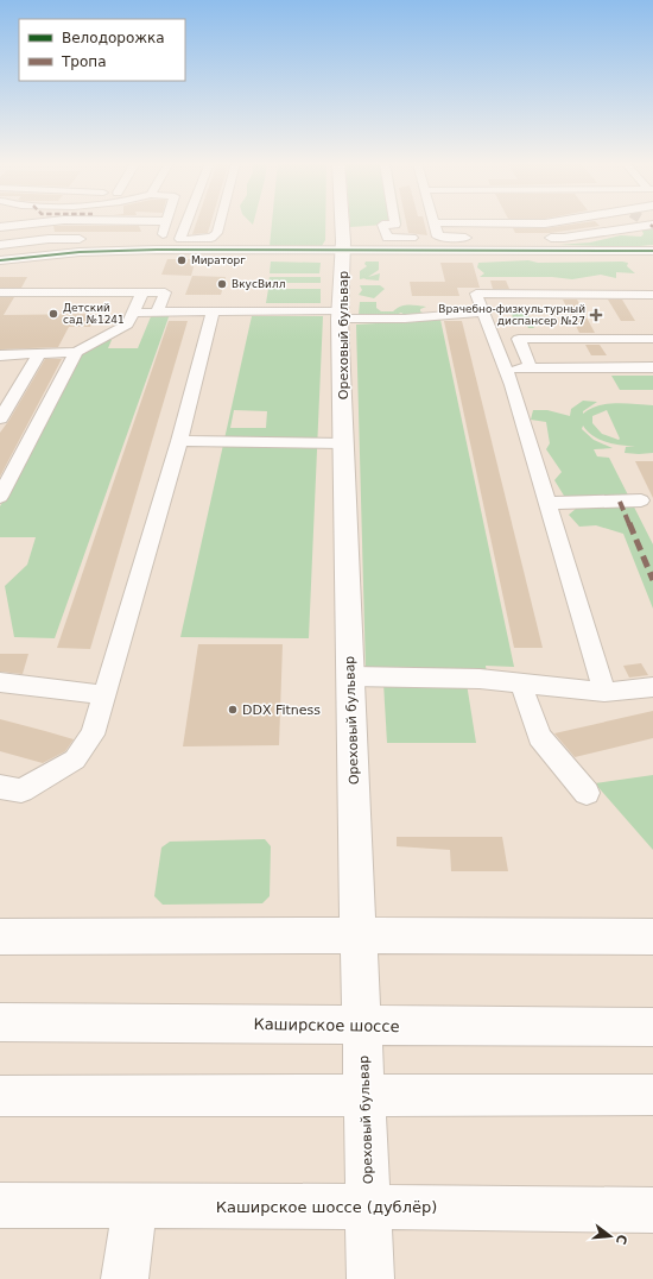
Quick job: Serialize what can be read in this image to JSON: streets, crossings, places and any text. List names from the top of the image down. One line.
{"streets":{"main road":["Ореховый бульвар","Каширское шоссе","Каширское шоссе (дублёр)"]},"crossings":[["Ореховый бульвар","Каширское шоссе"],["Ореховый бульвар","Каширское шоссе (дублёр)"]],"places":{"other":["Мираторг","ВкусВилл","Детский сад №1241","DDX Fitness"],"health":["Врачебно-физкультурный диспансер №27"]},"legend":["Велодорожка","Тропа"],"north":"right"}
